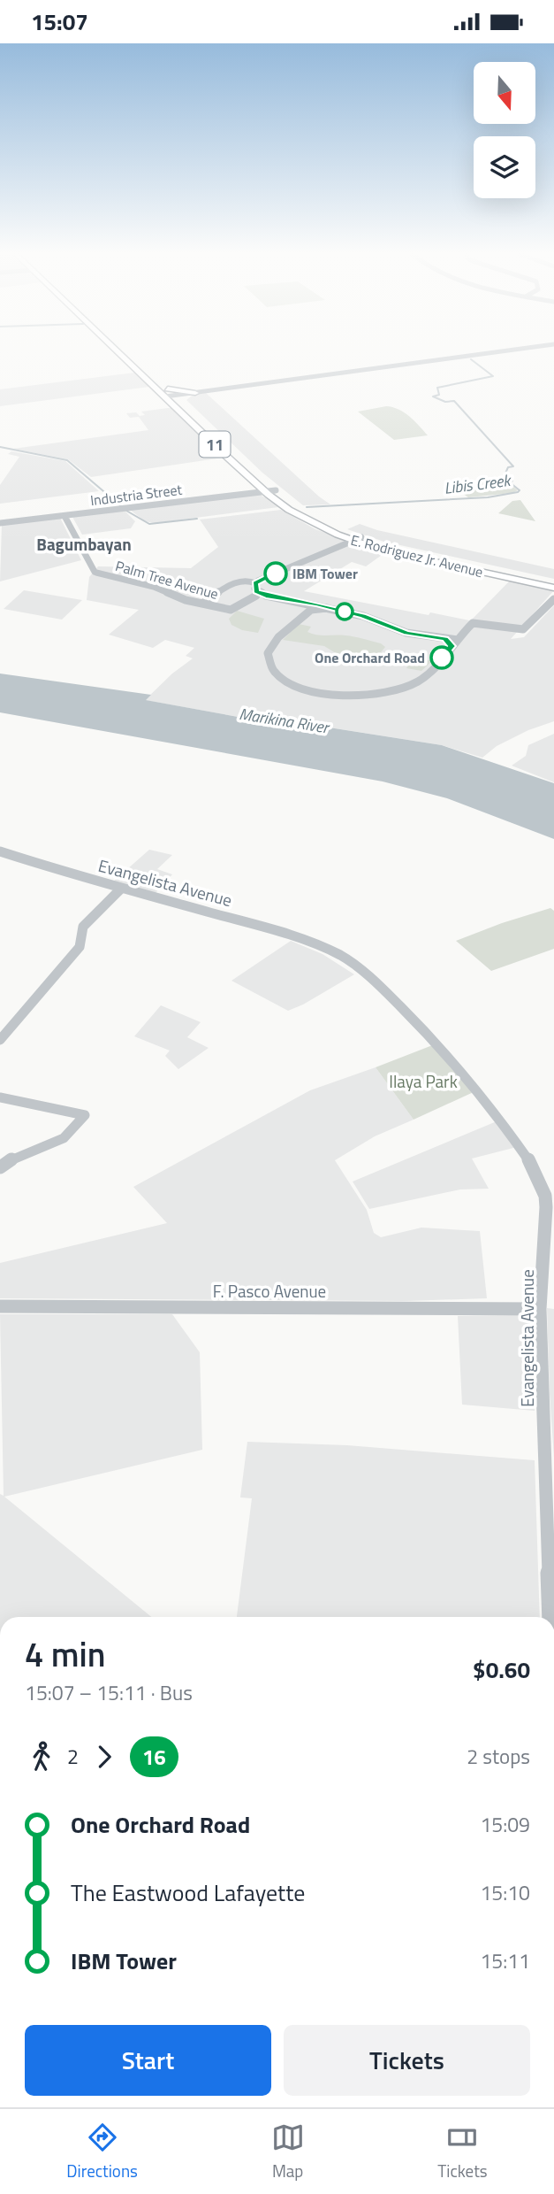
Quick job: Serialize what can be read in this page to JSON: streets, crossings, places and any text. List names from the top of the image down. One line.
{"streets":{"main road":["11","E. Rodriguez Jr. Avenue"],"street":["Industria Street","Palm Tree Avenue","Evangelista Avenue","F. Pasco Avenue"]},"crossings":[["Industria Street","E. Rodriguez Jr. Avenue"],["Industria Street","Palm Tree Avenue"],["Evangelista Avenue","F. Pasco Avenue"]],"districts":["Bagumbayan"],"water":["Libis Creek","Marikina River"],"parks":["Ilaya Park"],"places":["IBM Tower","One Orchard Road"],"lines":["bus line 16"],"north":"bottom","page":{"status":"15:07","heading":["4 min","15:07 – 15:11 · Bus","$0.60"],"legs":["2","16","2 stops"],"list":[{"name":"One Orchard Road","value":"15:09"},{"name":"The Eastwood Lafayette","value":"15:10"},{"name":"IBM Tower","value":"15:11"}],"buttons":["Start","Tickets"],"tabs":["Directions","Map","Tickets"]}}
